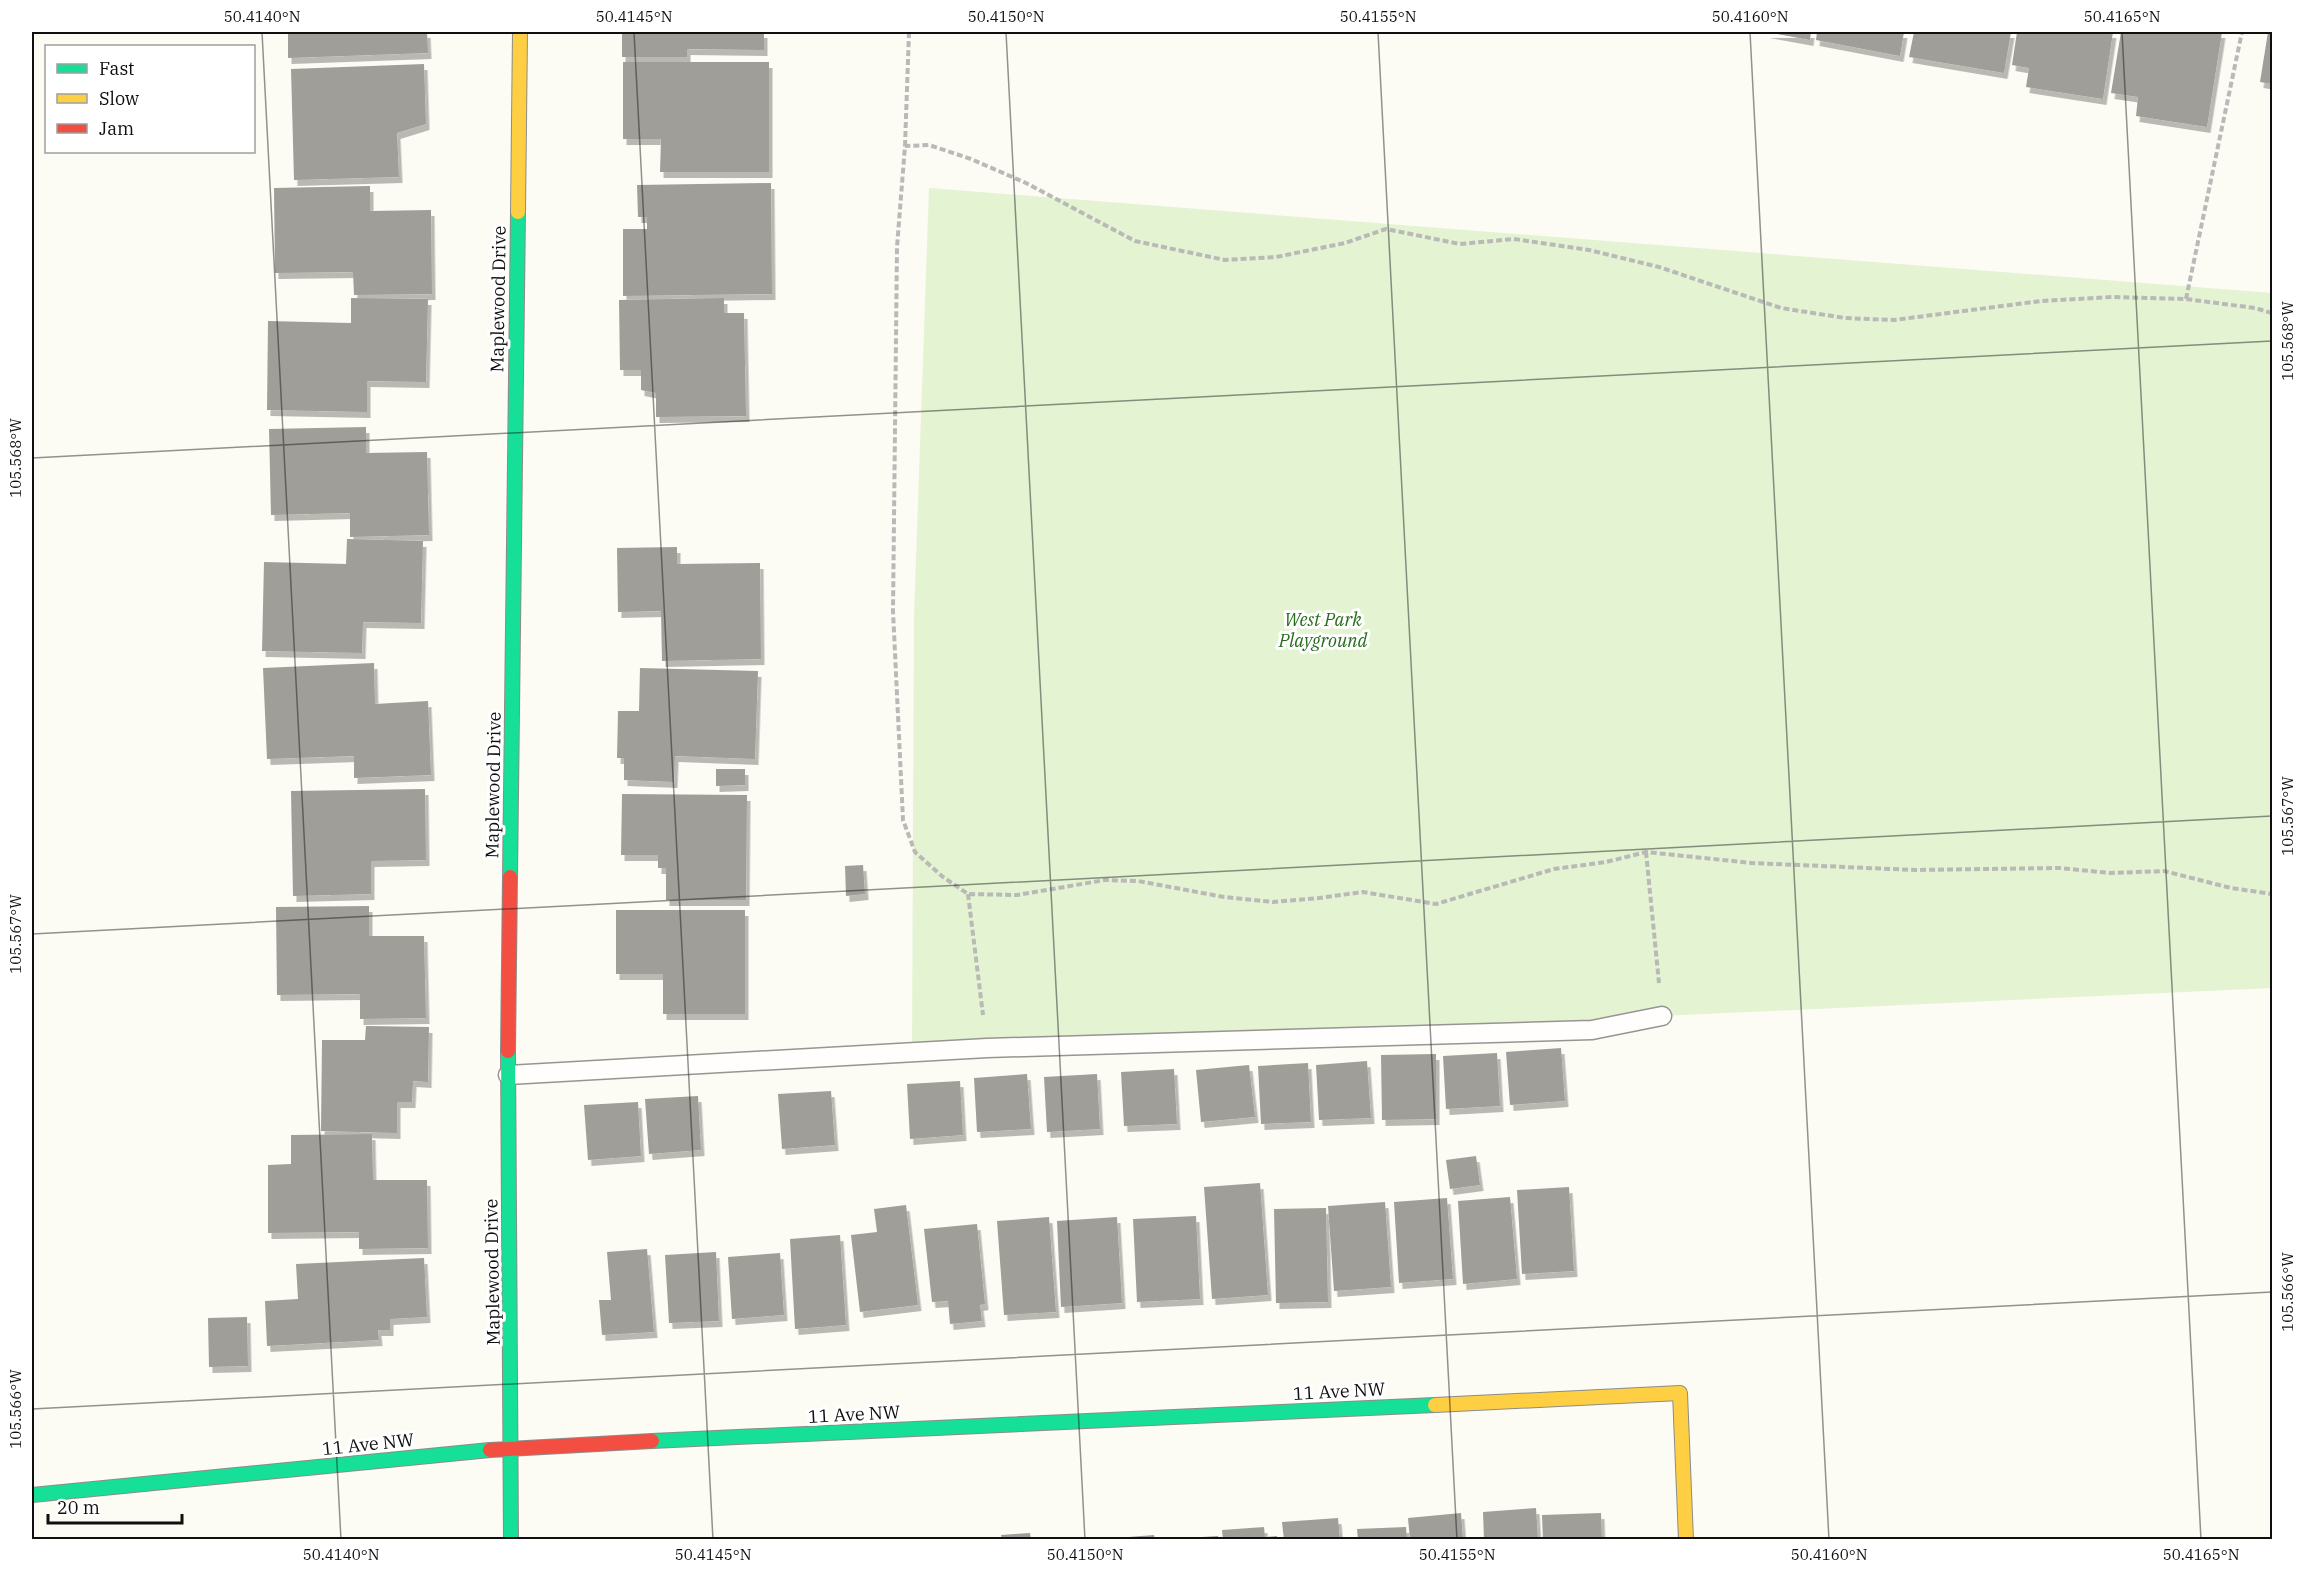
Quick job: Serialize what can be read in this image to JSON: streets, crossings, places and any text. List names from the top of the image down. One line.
{"streets":{"street":["Maplewood Drive","11 Ave NW"]},"crossings":[["Maplewood Drive","11 Ave NW"]],"parks":["West Park Playground"],"legend":["Fast","Slow","Jam"],"scale_bar":"20 m","coordinates":["50.4140°N","50.4145°N","50.4150°N","50.4155°N","50.4160°N","50.4165°N","105.568°W","105.567°W","105.566°W"]}
